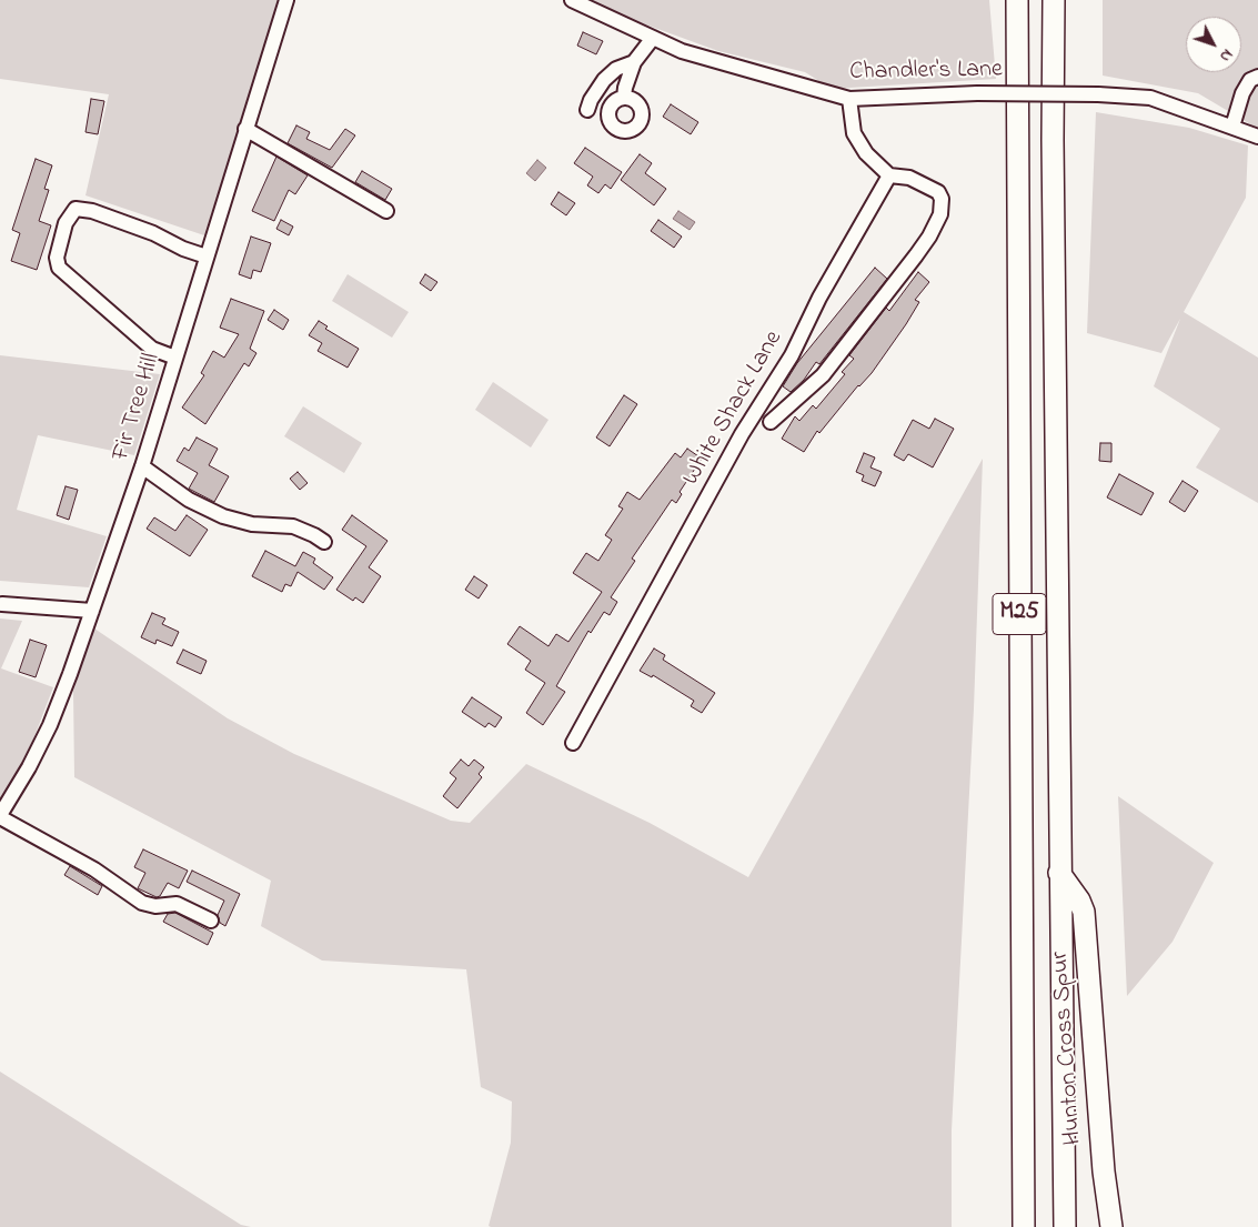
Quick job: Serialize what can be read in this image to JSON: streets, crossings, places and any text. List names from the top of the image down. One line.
{"streets":{"highway":["M25","Hunton Cross Spur"],"street":["Chandler's Lane","Fir Tree Hill","White Shack Lane"]},"crossings":[["M25","Hunton Cross Spur"]],"north":"bottom right"}
